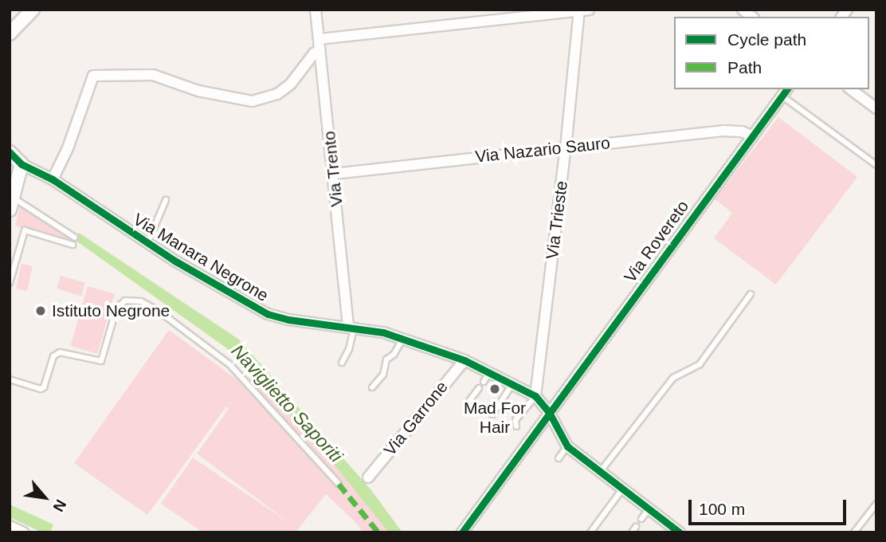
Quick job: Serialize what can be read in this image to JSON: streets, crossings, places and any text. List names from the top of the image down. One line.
{"streets":{"street":["Via Nazario Sauro","Via Trento","Via Trieste","Via Rovereto","Via Manara Negrone","Via Garrone"]},"crossings":[["Via Nazario Sauro","Via Trento"],["Via Nazario Sauro","Via Trieste"],["Via Nazario Sauro","Via Rovereto"],["Via Trento","Via Manara Negrone"],["Via Trieste","Via Manara Negrone"],["Via Rovereto","Via Manara Negrone"],["Via Manara Negrone","Via Garrone"]],"water":["Naviglietto Saporiti"],"places":["Istituto Negrone","Mad For Hair"],"legend":["Cycle path","Path"],"scale_bar":"100 m","north":"bottom right"}
